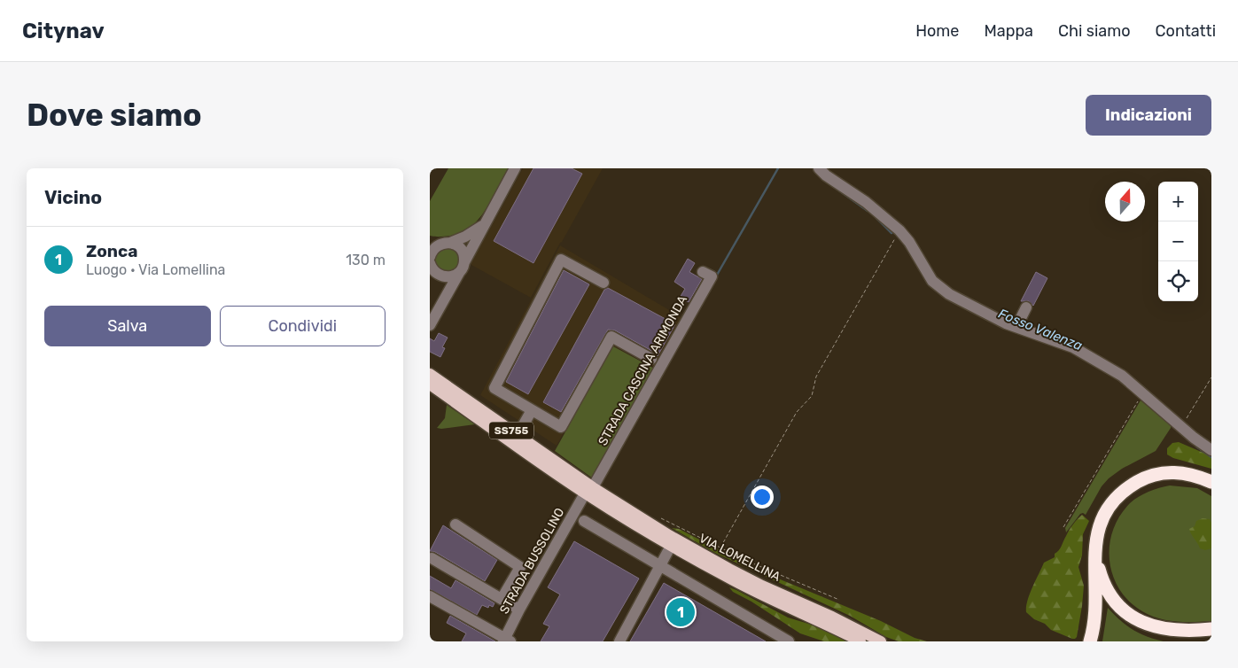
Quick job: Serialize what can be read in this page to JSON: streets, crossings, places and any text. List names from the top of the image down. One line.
{"streets":{"main road":["SS755","VIA LOMELLINA"],"street":["STRADA CASCINA ARIMONDA","STRADA BUSSOLINO"]},"crossings":[["STRADA CASCINA ARIMONDA","SS755"],["STRADA CASCINA ARIMONDA","VIA LOMELLINA"],["STRADA CASCINA ARIMONDA","STRADA BUSSOLINO"],["SS755","VIA LOMELLINA"],["SS755","STRADA BUSSOLINO"],["VIA LOMELLINA","STRADA BUSSOLINO"]],"water":["Fosso Valenza"],"north":"top","page":{"header":"Citynav","nav":["Home","Mappa","Chi siamo","Contatti"],"buttons":["Indicazioni",["Salva","Condividi"]],"title":"Dove siamo","heading":"Vicino","map_buttons":["+","−"],"list":[{"mark":"1","name":"Zonca","note":"Luogo · Via Lomellina","value":"130 m"}],"pins":"1"}}
